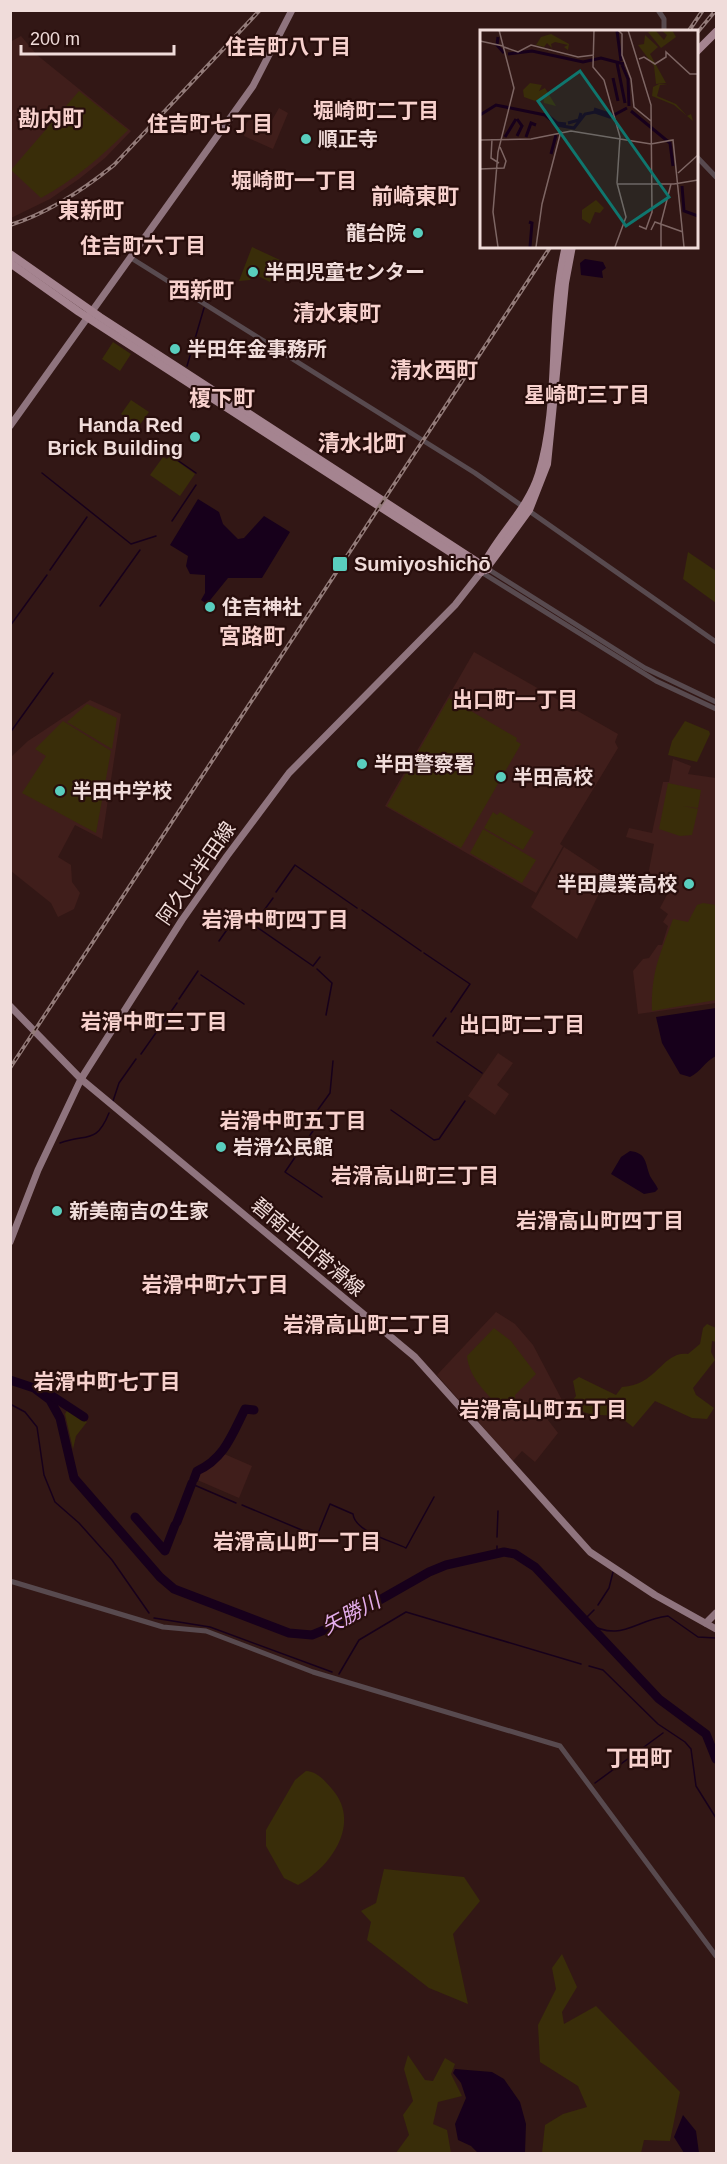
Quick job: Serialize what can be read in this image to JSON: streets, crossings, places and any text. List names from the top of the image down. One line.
{"streets":{"main road":["阿久比半田線","碧南半田常滑線"]},"crossings":[["阿久比半田線","碧南半田常滑線"]],"districts":["住吉町八丁目","堀崎町二丁目","勘内町","住吉町七丁目","堀崎町一丁目","前崎東町","東新町","住吉町六丁目","西新町","清水東町","清水西町","星崎町三丁目","榎下町","清水北町","宮路町","出口町一丁目","岩滑中町四丁目","岩滑中町三丁目","出口町二丁目","岩滑中町五丁目","岩滑高山町三丁目","岩滑高山町四丁目","岩滑中町六丁目","岩滑高山町二丁目","岩滑中町七丁目","岩滑高山町五丁目","岩滑高山町一丁目","丁田町"],"water":["矢勝川"],"places":{"other":["順正寺","龍台院","半田児童センター","半田年金事務所","Handa Red Brick Building","住吉神社","半田警察署","半田高校","半田中学校","半田農業高校","岩滑公民館","新美南吉の生家"],"transit":["Sumiyoshichō"]},"scale_bar":"200 m"}
